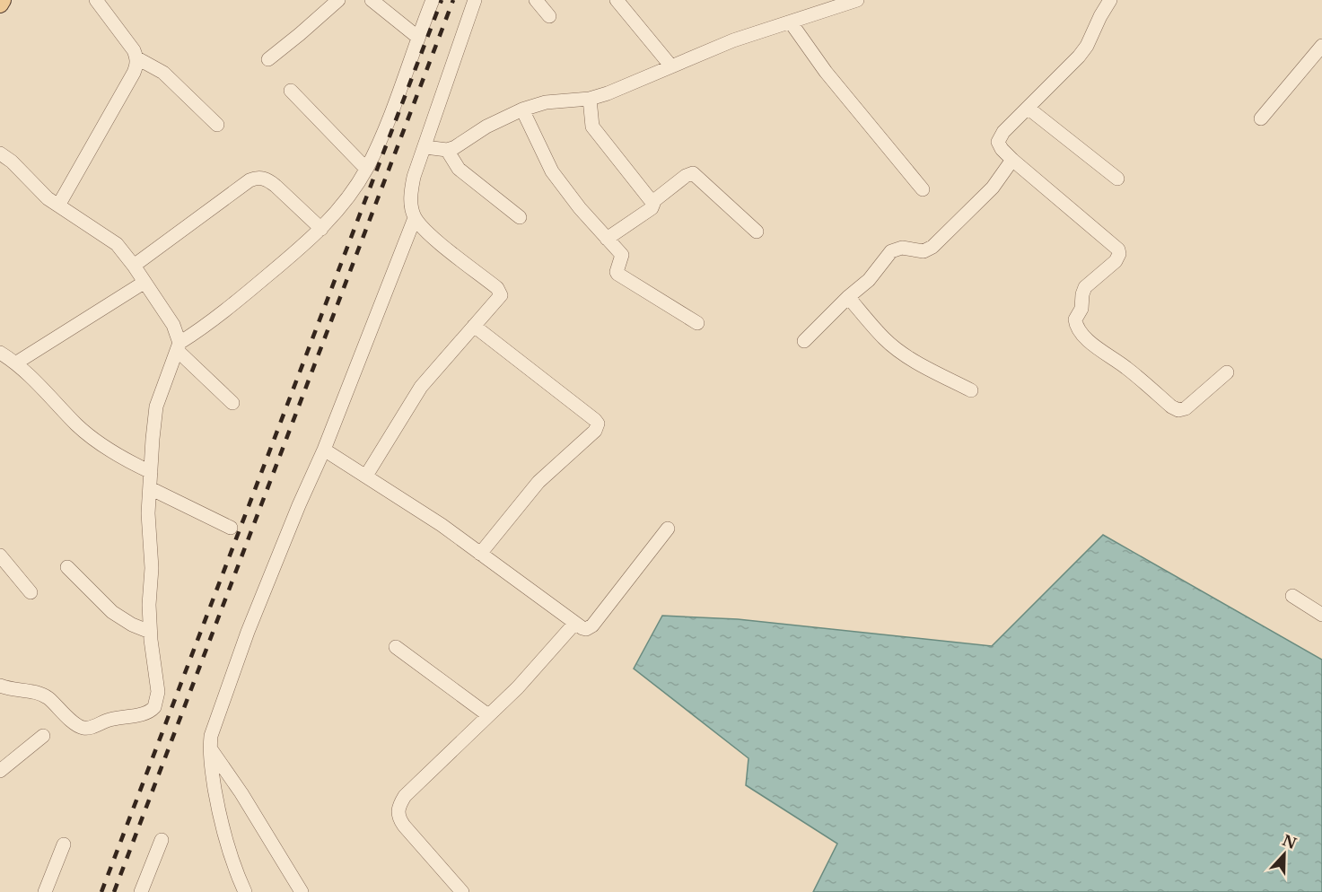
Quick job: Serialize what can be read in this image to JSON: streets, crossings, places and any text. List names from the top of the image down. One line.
{"north":"top"}
